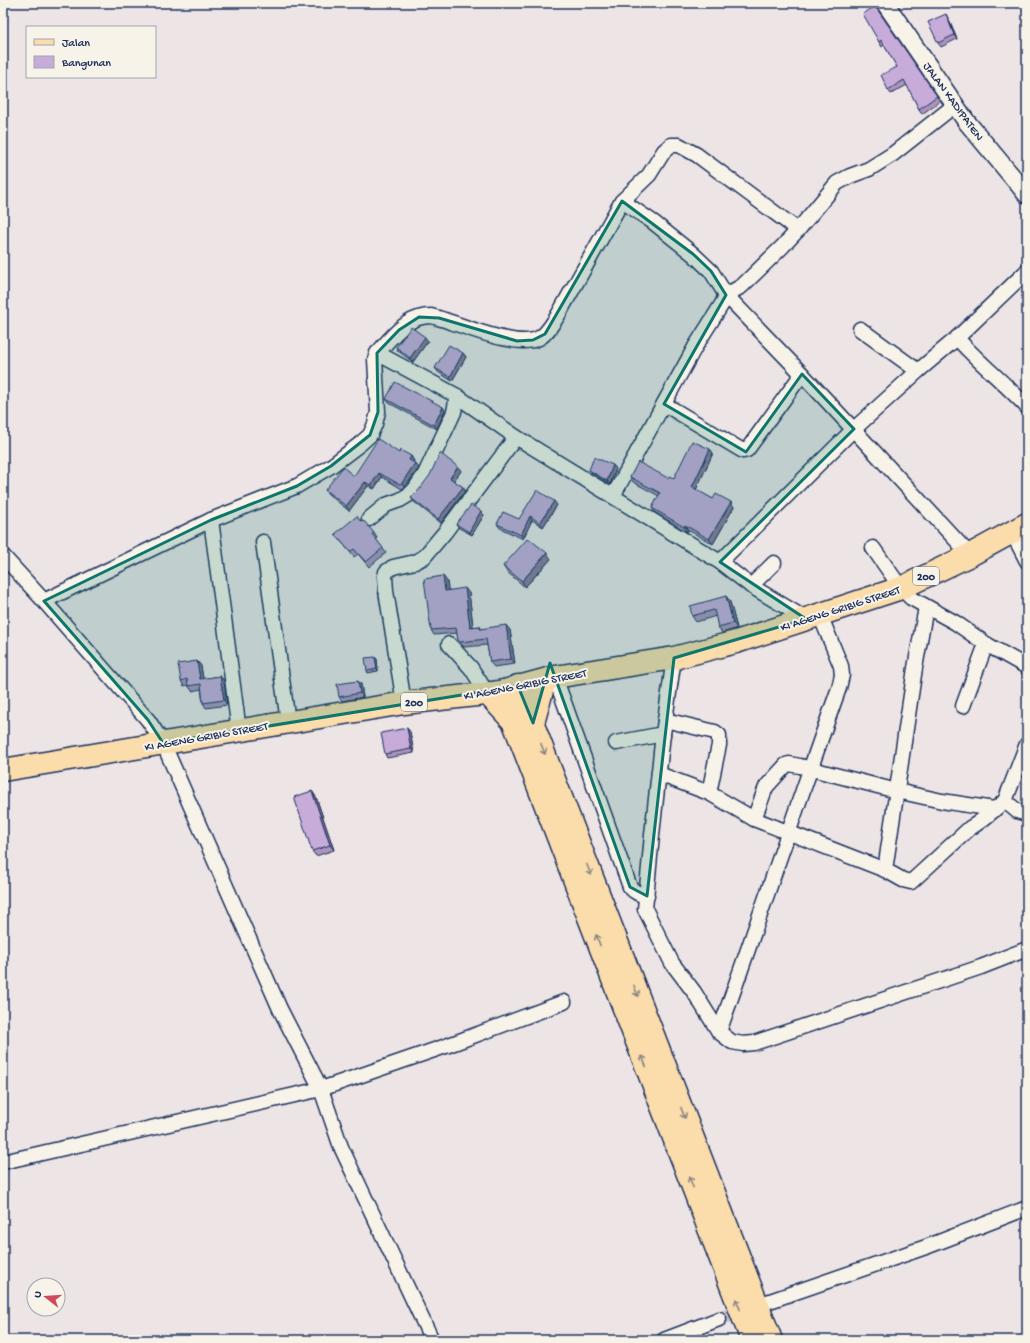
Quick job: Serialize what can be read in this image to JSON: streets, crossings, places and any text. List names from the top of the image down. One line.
{"streets":{"main road":["200","KI AGENG GRIBIG STREET"],"street":["JALAN KADIPATEN"]},"legend":["Jalan","Bangunan"],"north":"left"}
